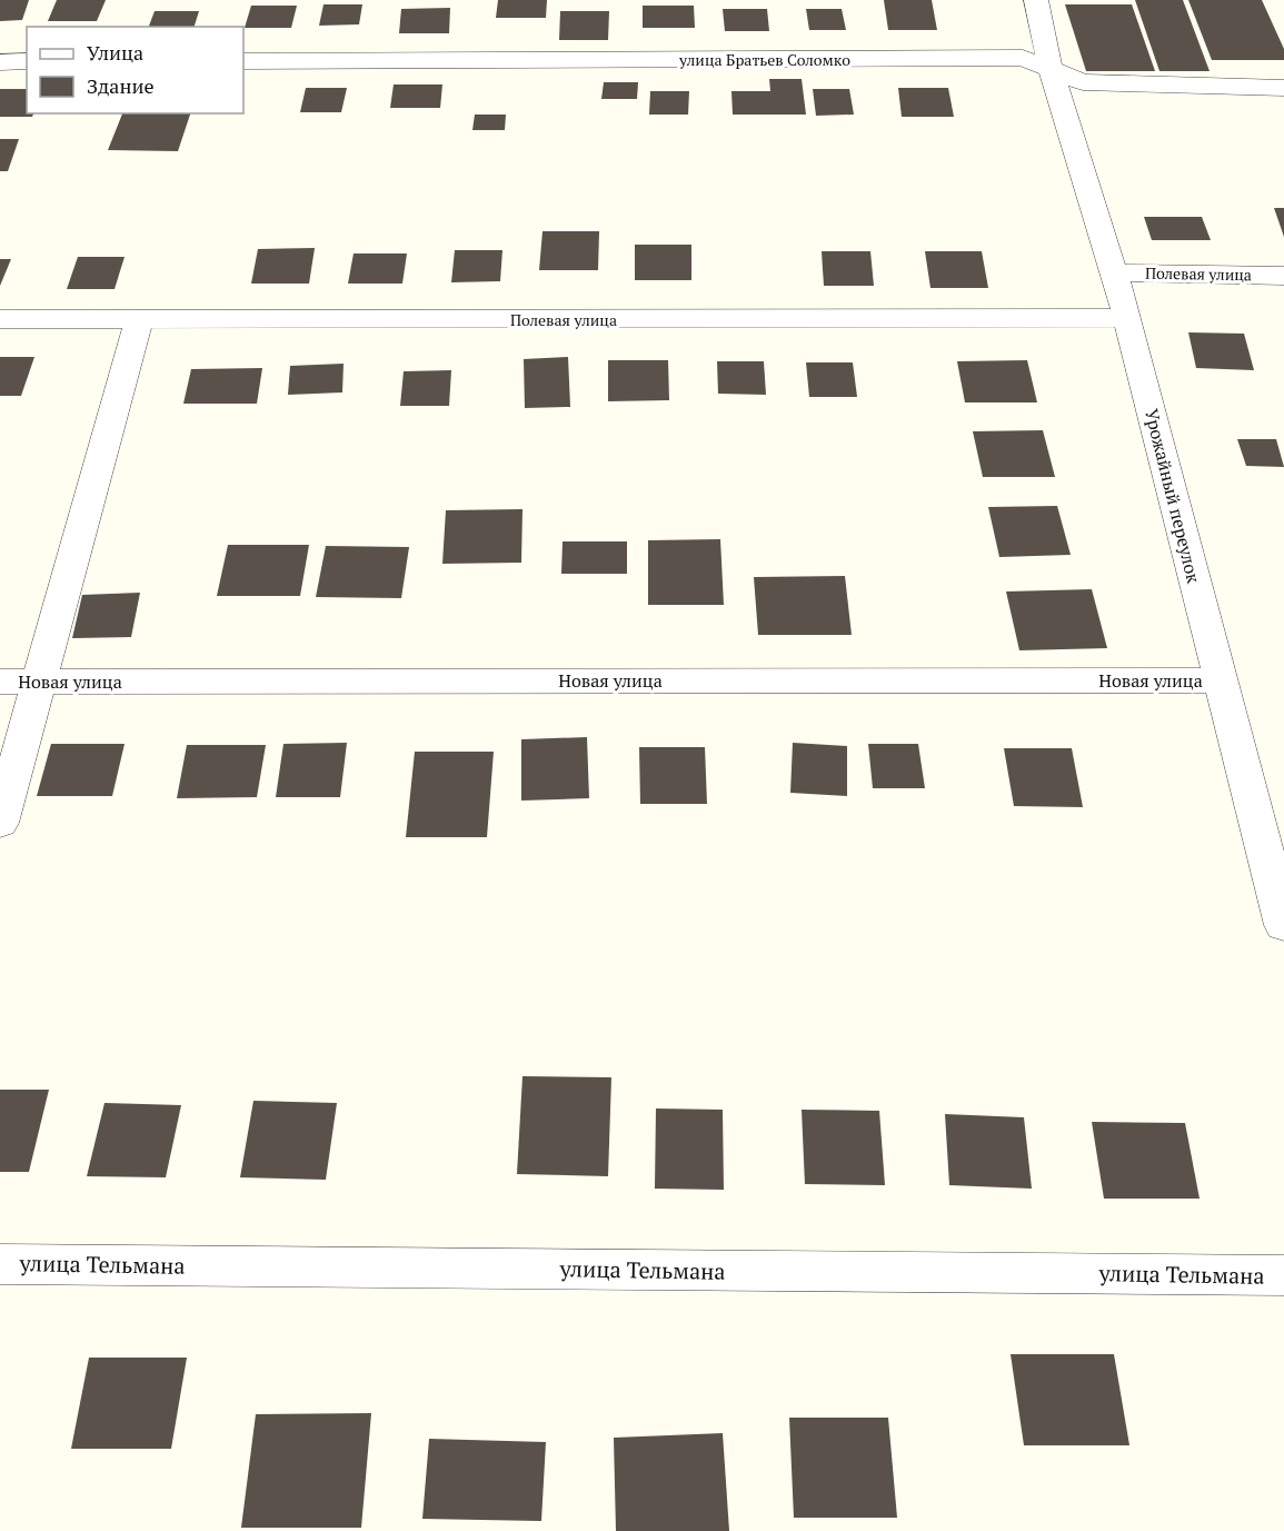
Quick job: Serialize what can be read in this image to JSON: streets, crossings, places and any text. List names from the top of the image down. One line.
{"streets":{"street":["улица Братьев Соломко","Полевая улица","Урожайный переулок","Новая улица","улица Тельмана"]},"crossings":[["улица Братьев Соломко","Урожайный переулок"],["Полевая улица","Урожайный переулок"],["Урожайный переулок","Новая улица"]],"legend":["Улица","Здание"]}
